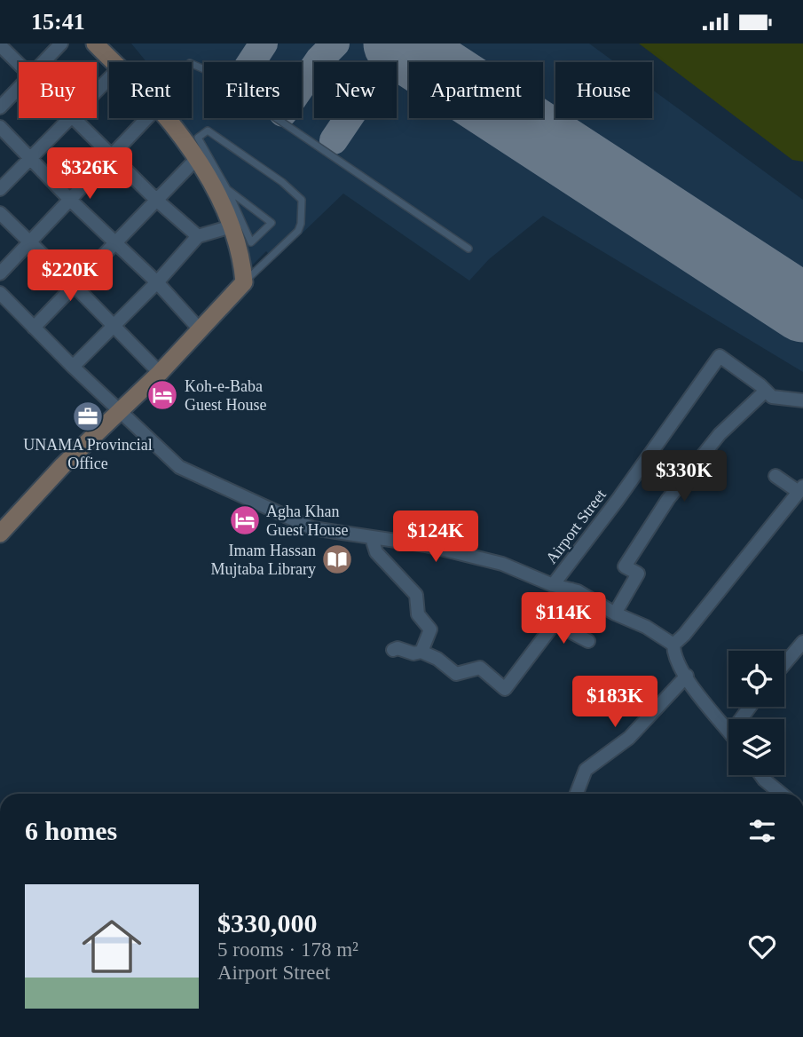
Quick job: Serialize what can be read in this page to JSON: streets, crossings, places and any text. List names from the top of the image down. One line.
{"streets":{"street":["Airport Street"]},"places":{"hotel":["Koh-e-Baba Guest House","Agha Khan Guest House"],"office":["UNAMA Provincial Office"],"library":["Imam Hassan Mujtaba Library"]},"page":{"status":"15:41","chip":["Buy","Rent","Filters","New","Apartment","House"],"price":["$326K","$220K","$330K","$124K","$114K","$183K"],"heading":"6 homes","list":[{"name":"$330,000","note":"5 rooms · 178 m² · Airport Street"}]}}
